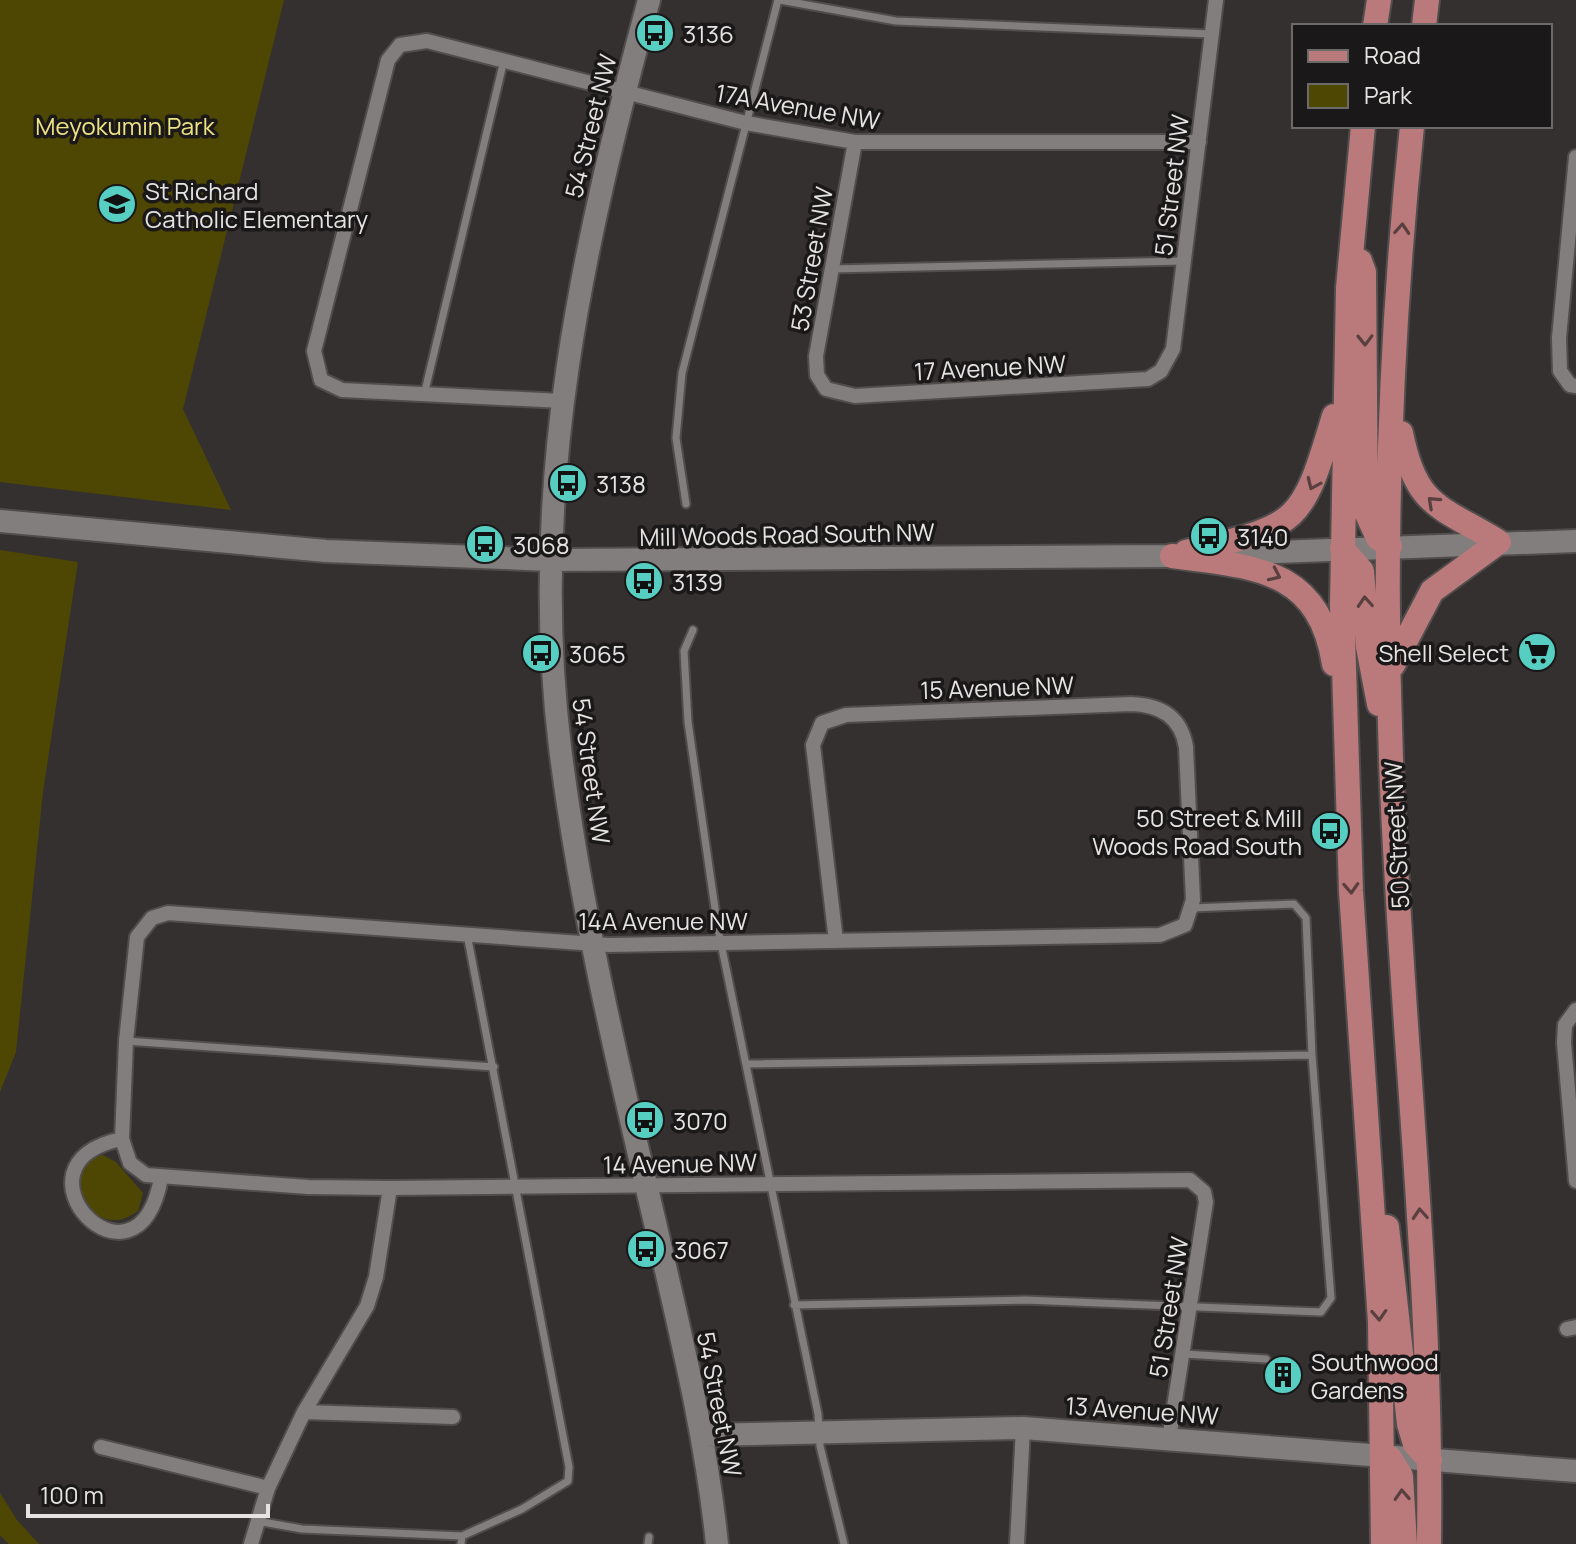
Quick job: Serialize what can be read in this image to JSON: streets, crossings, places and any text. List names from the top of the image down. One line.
{"streets":{"main road":["50 Street NW"],"street":["17A Avenue NW","54 Street NW","51 Street NW","53 Street NW","17 Avenue NW","Mill Woods Road South NW","15 Avenue NW","14A Avenue NW","14 Avenue NW","13 Avenue NW"]},"crossings":[["17A Avenue NW","54 Street NW"],["17A Avenue NW","51 Street NW"],["17A Avenue NW","53 Street NW"],["54 Street NW","Mill Woods Road South NW"],["54 Street NW","14A Avenue NW"],["54 Street NW","14 Avenue NW"],["54 Street NW","13 Avenue NW"],["51 Street NW","17 Avenue NW"],["51 Street NW","14 Avenue NW"],["51 Street NW","13 Avenue NW"],["53 Street NW","17 Avenue NW"],["Mill Woods Road South NW","50 Street NW"],["15 Avenue NW","14A Avenue NW"],["50 Street NW","13 Avenue NW"]],"parks":["Meyokumin Park"],"places":{"bus stop":["3136","3138","3140","3068","3139","3065","50 Street & Mill Woods Road South","3070","3067"],"school or university":["St Richard Catholic Elementary"],"supermarket":["Shell Select"],"building":["Southwood Gardens"]},"legend":["Road","Park"],"scale_bar":"100 m"}
